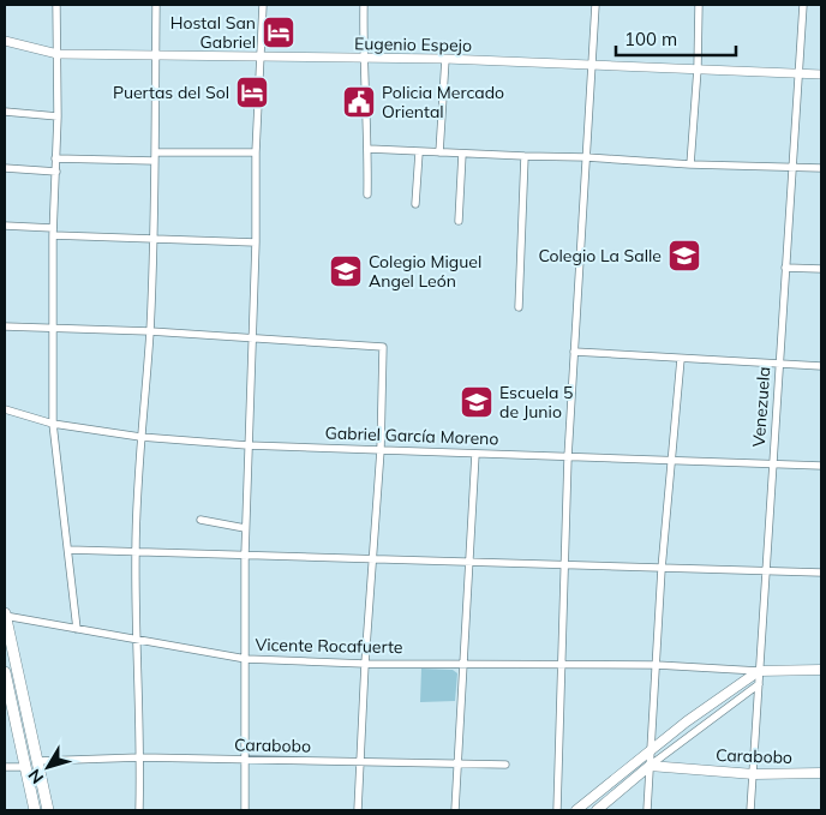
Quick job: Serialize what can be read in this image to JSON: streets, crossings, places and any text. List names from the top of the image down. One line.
{"streets":{"main road":["Carabobo"],"street":["Eugenio Espejo","Venezuela","Gabriel García Moreno","Vicente Rocafuerte"]},"crossings":[["Eugenio Espejo","Venezuela"],["Venezuela","Gabriel García Moreno"],["Venezuela","Vicente Rocafuerte"],["Venezuela","Carabobo"]],"places":{"hotel":["Hostal San Gabriel","Puertas del Sol"],"public building":["Policia Mercado Oriental"],"school or university":["Colegio La Salle","Colegio Miguel Angel León","Escuela 5 de Junio"]},"scale_bar":"100 m","north":"bottom left"}
